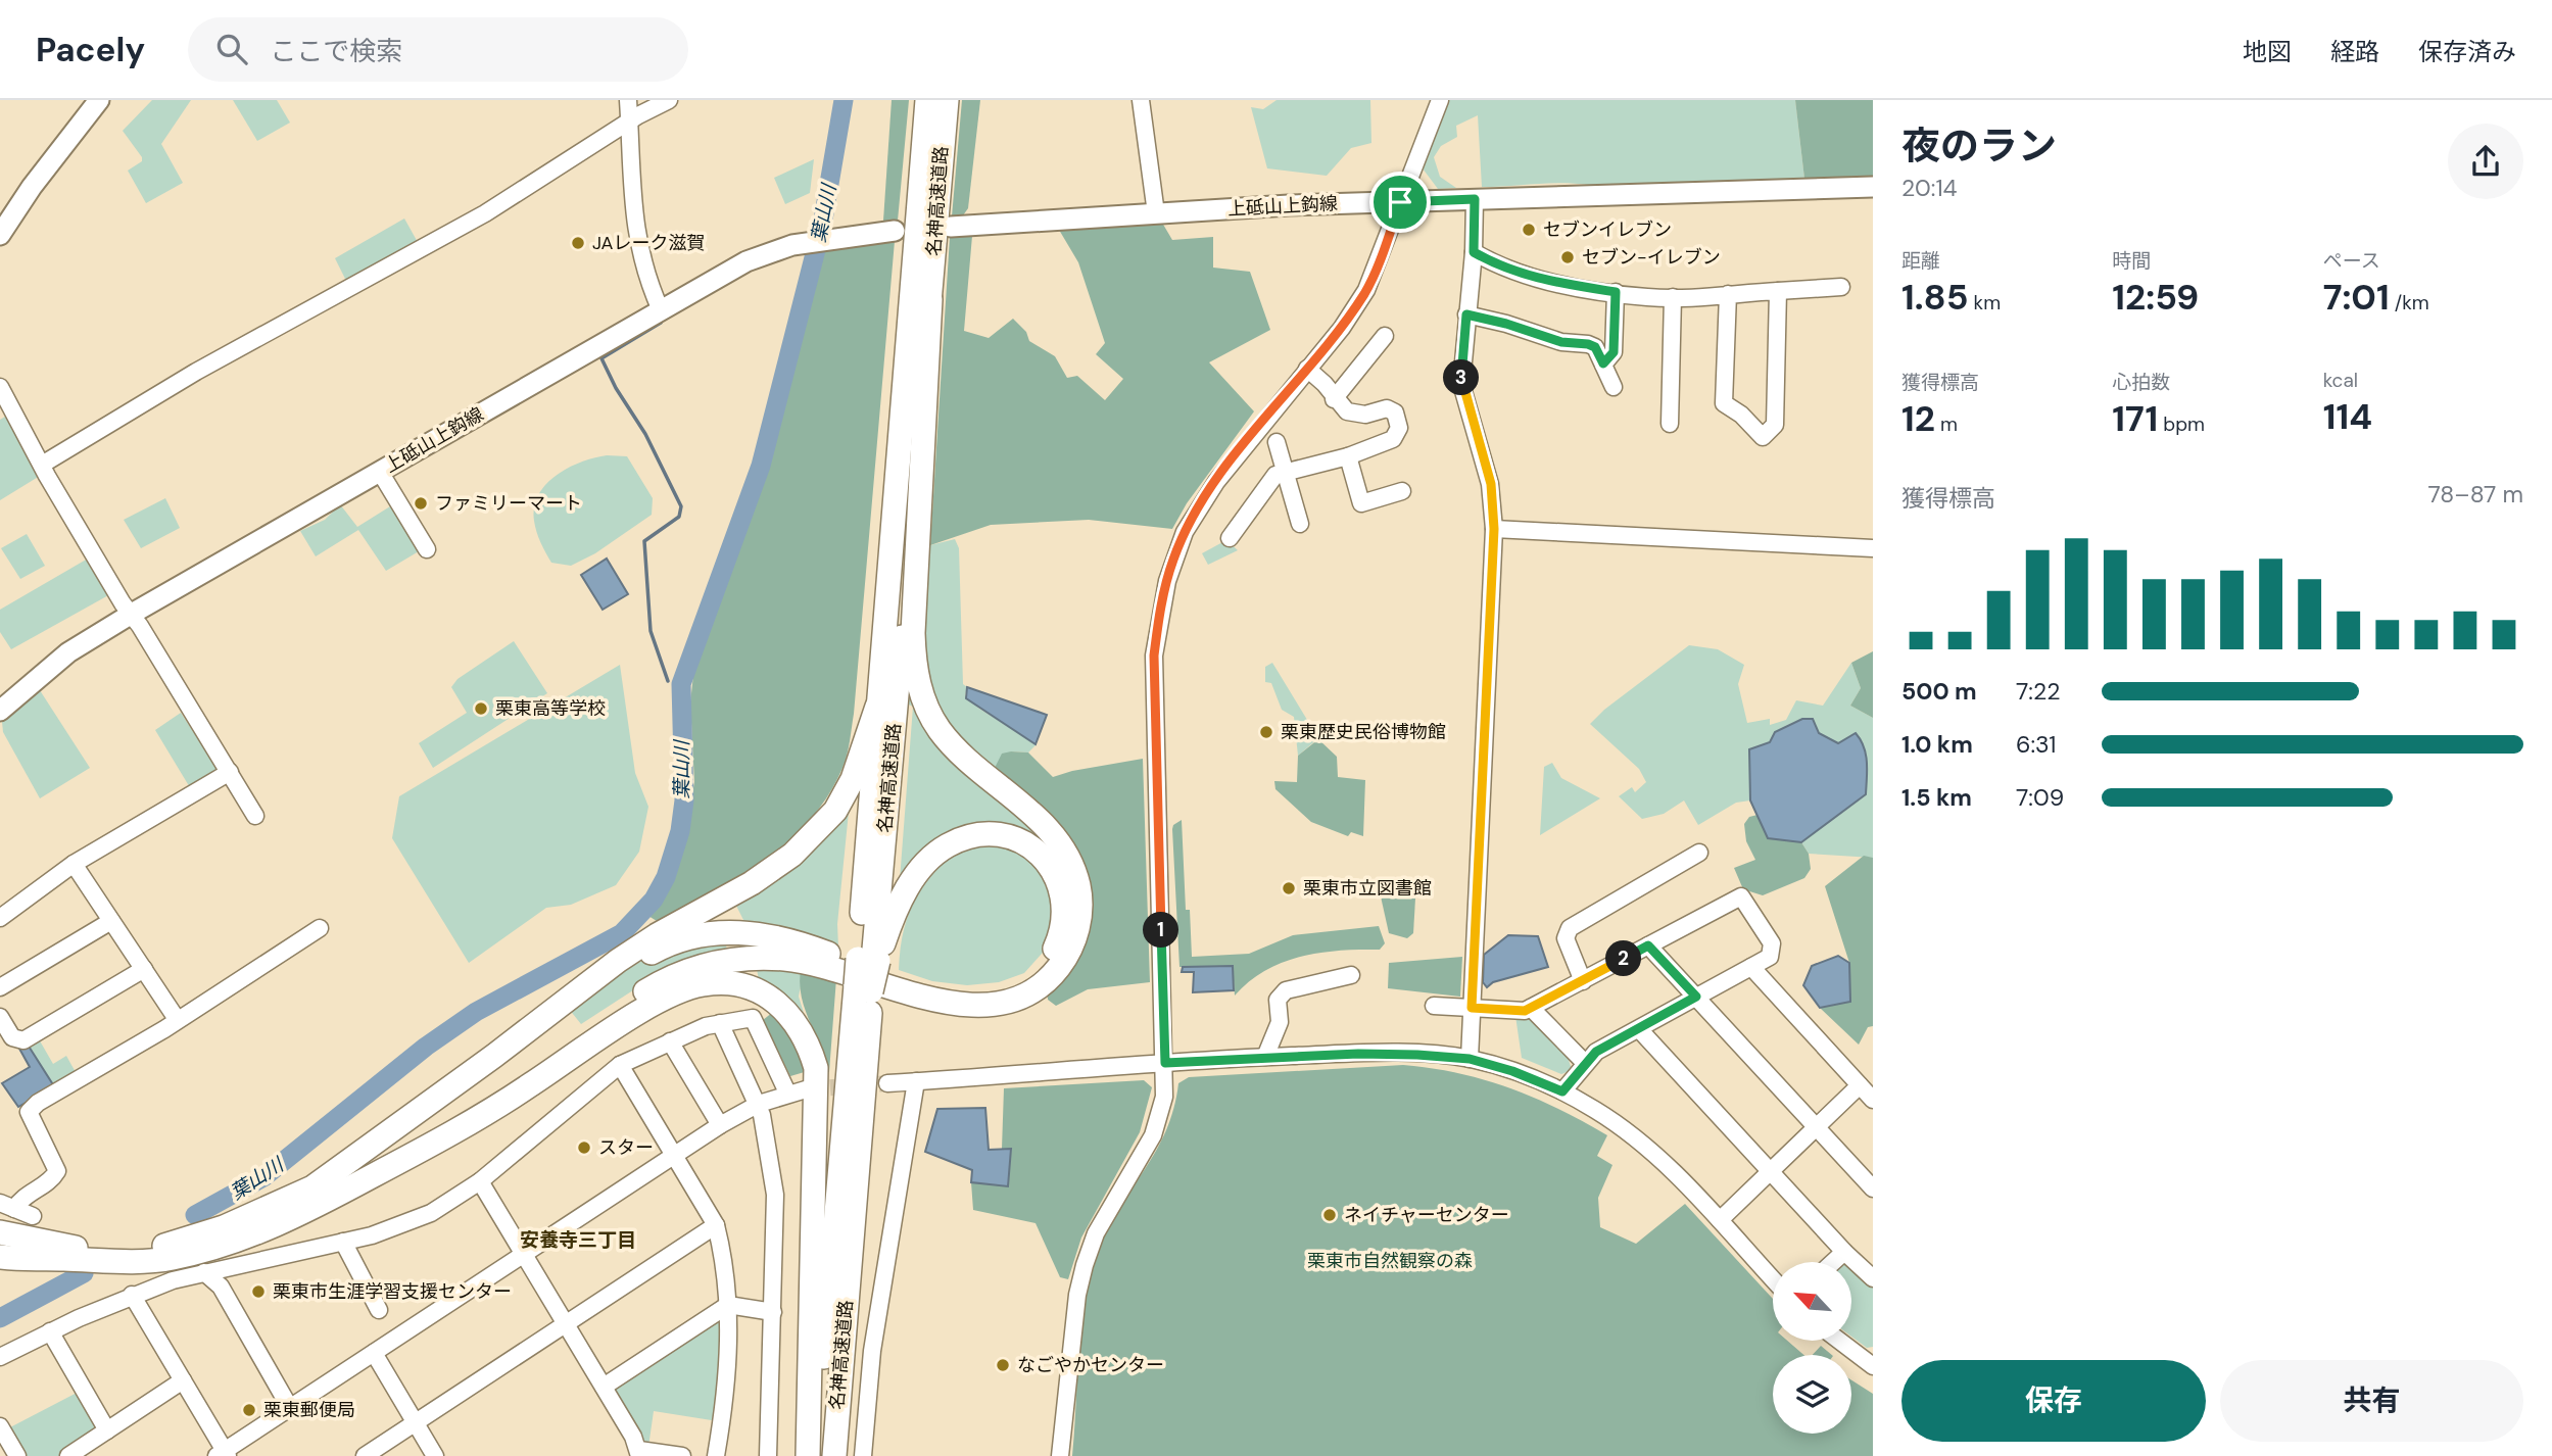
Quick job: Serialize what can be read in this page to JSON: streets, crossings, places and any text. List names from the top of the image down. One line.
{"streets":{"highway":["名神高速道路"],"main road":["上砥山上鈎線"]},"districts":["安養寺三丁目"],"water":["葉山川"],"parks":["栗東市自然観察の森"],"places":["セブンイレブン","JAレーク滋賀","セブン-イレブン","ファミリーマート","栗東高等学校","栗東歴史民俗博物館","栗東市立図書館","スター","ネイチャーセンター","栗東市生涯学習支援センター","なごやかセンター","栗東郵便局"],"north":"top left","page":{"header":"Pacely","search":"ここで検索","nav":["地図","経路","保存済み"],"heading":["夜のラン","20:14"],"stats":[["距離","1.85 km"],["時間","12:59"],["ペース","7:01 /km"],["獲得標高","12 m"],["心拍数","171 bpm"],["kcal","114"]],"pins":["3","1","2"],"chart":["獲得標高","78–87 m"],"list":[{"name":"500 m","note":"7:22"},{"name":"1.0 km","note":"6:31"},{"name":"1.5 km","note":"7:09"}],"buttons":["保存","共有"]}}
